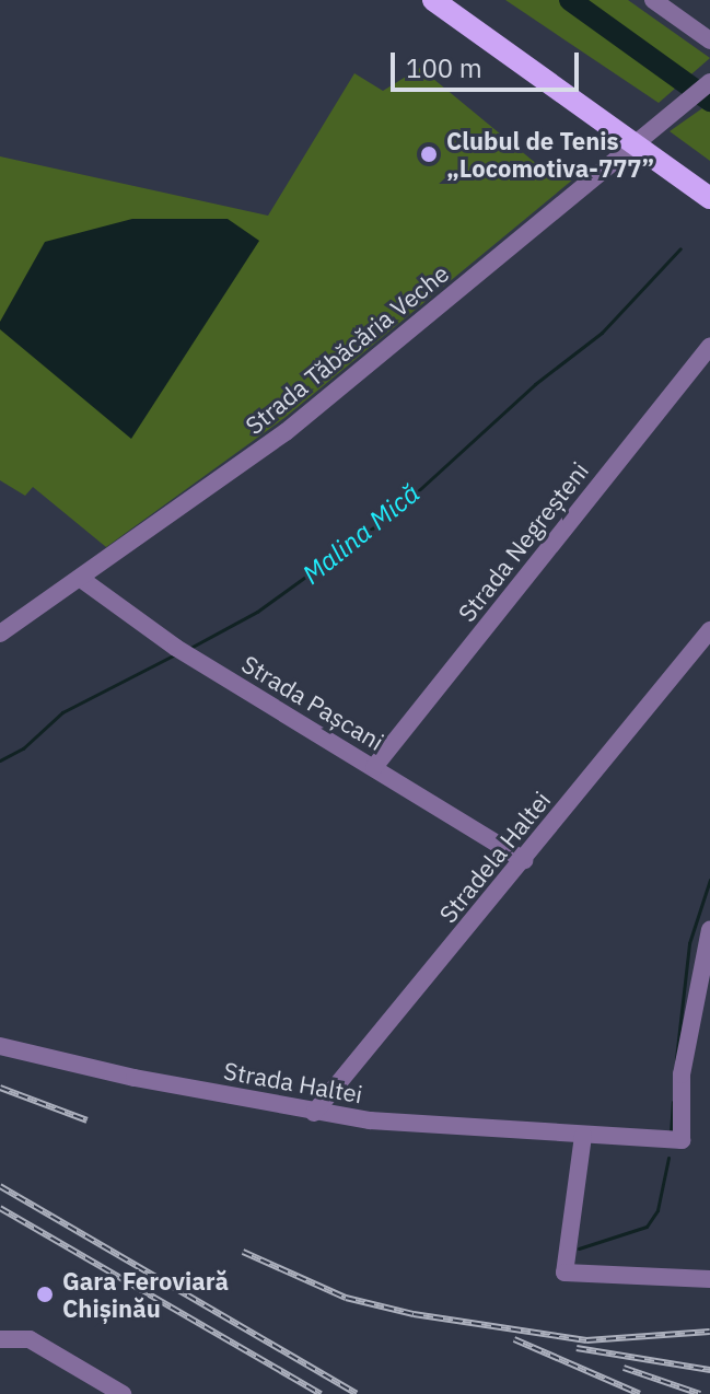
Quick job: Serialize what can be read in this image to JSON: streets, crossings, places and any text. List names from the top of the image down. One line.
{"streets":{"street":["Strada Tăbăcăria Veche","Strada Negreșteni","Strada Pașcani","Stradela Haltei","Strada Haltei"]},"crossings":[["Strada Tăbăcăria Veche","Strada Pașcani"],["Strada Negreșteni","Strada Pașcani"],["Strada Pașcani","Stradela Haltei"],["Stradela Haltei","Strada Haltei"]],"water":["Malina Mică"],"places":["Clubul de Tenis „Locomotiva-777”","Gara Feroviară Chișinău"],"scale_bar":"100 m"}
